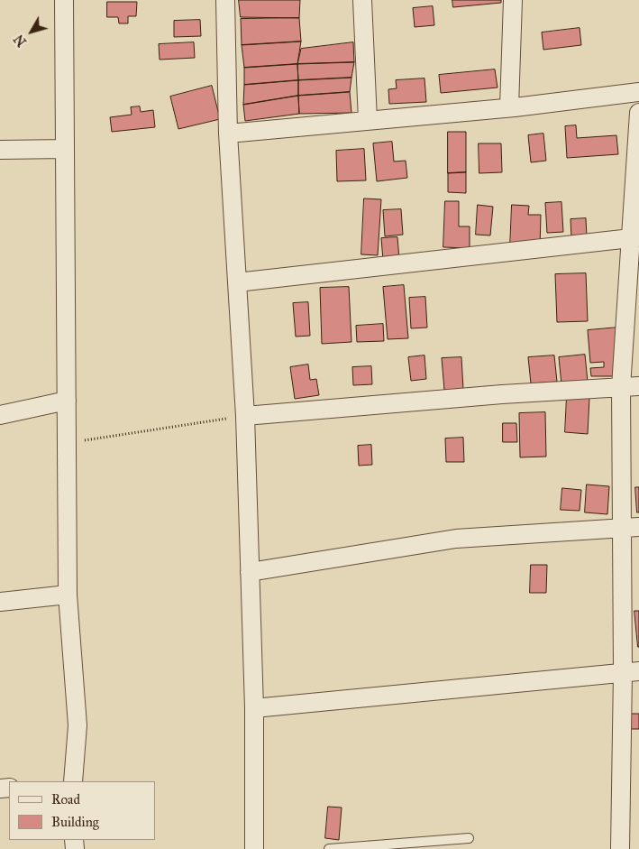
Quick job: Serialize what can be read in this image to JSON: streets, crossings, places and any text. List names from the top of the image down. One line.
{"legend":["Road","Building"],"north":"bottom left"}
